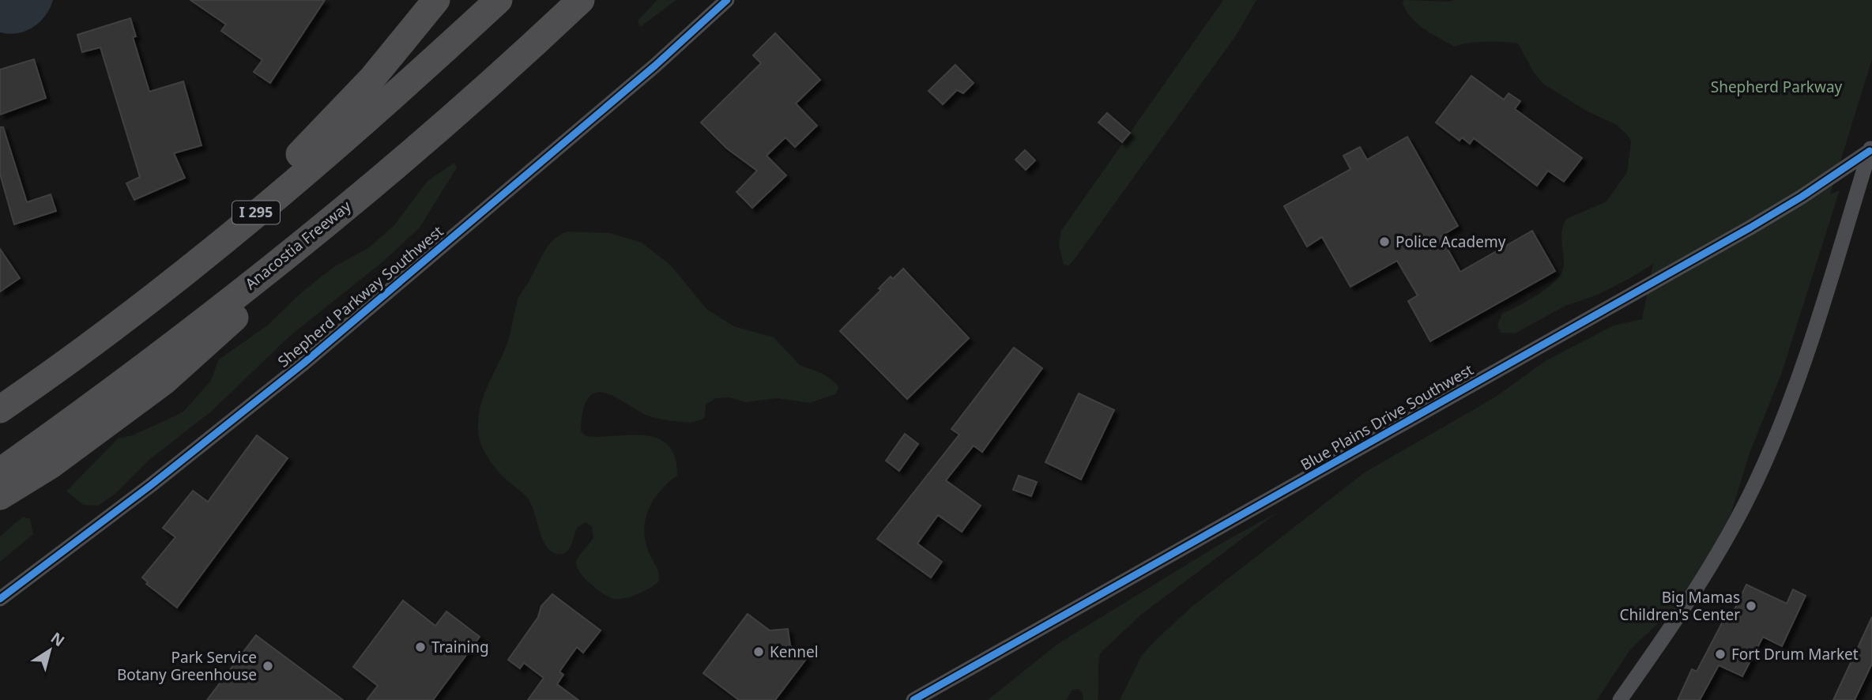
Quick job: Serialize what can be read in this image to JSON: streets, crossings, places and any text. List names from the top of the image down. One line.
{"streets":{"highway":["I 295","Anacostia Freeway"],"street":["Shepherd Parkway Southwest","Blue Plains Drive Southwest"]},"parks":["Shepherd Parkway"],"places":["Police Academy","Big Mamas Children's Center","Training","Kennel","Fort Drum Market","Park Service Botany Greenhouse"],"north":"top right"}
